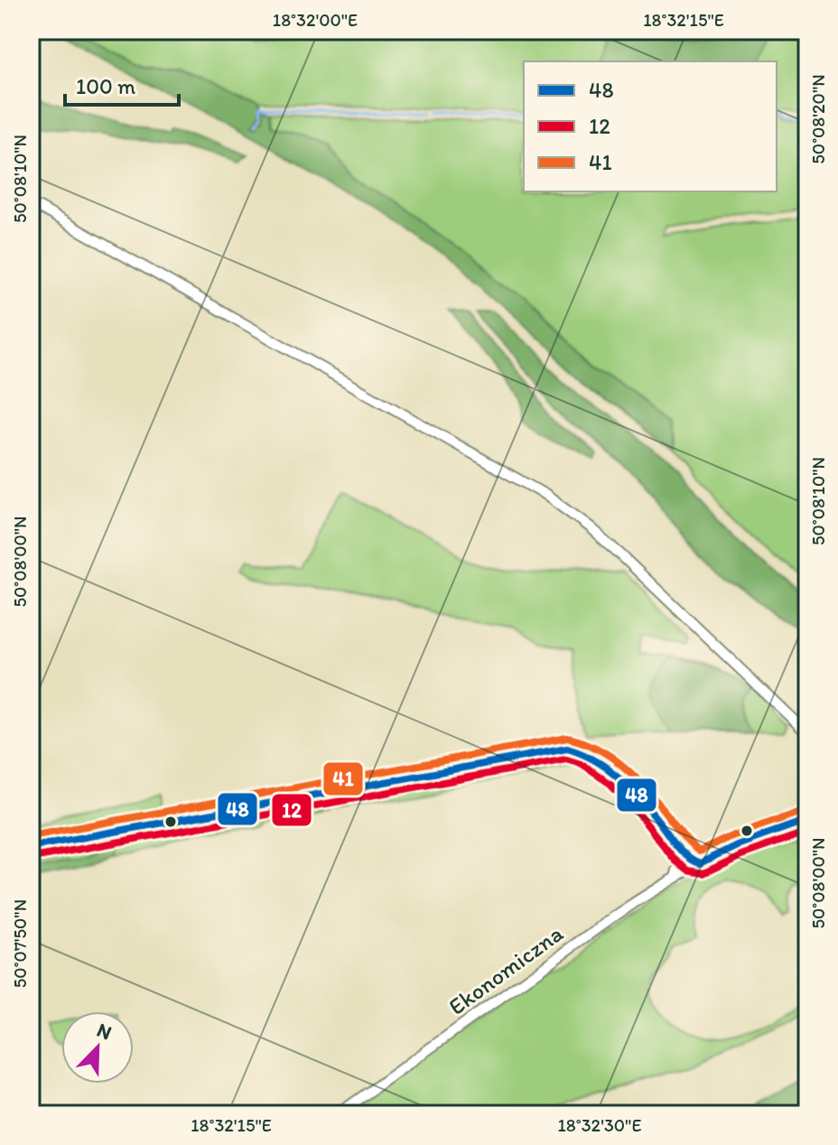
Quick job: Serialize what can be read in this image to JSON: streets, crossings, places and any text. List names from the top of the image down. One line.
{"streets":{"street":["Ekonomiczna"]},"lines":["transit line 41","transit line 48","transit line 12"],"legend":["48","12","41"],"scale_bar":"100 m","north":"top right","coordinates":["18°32'00\"E","18°32'15\"E","50°08'20\"N","50°08'10\"N","50°08'00\"N","50°07'50\"N","18°32'30\"E"]}
